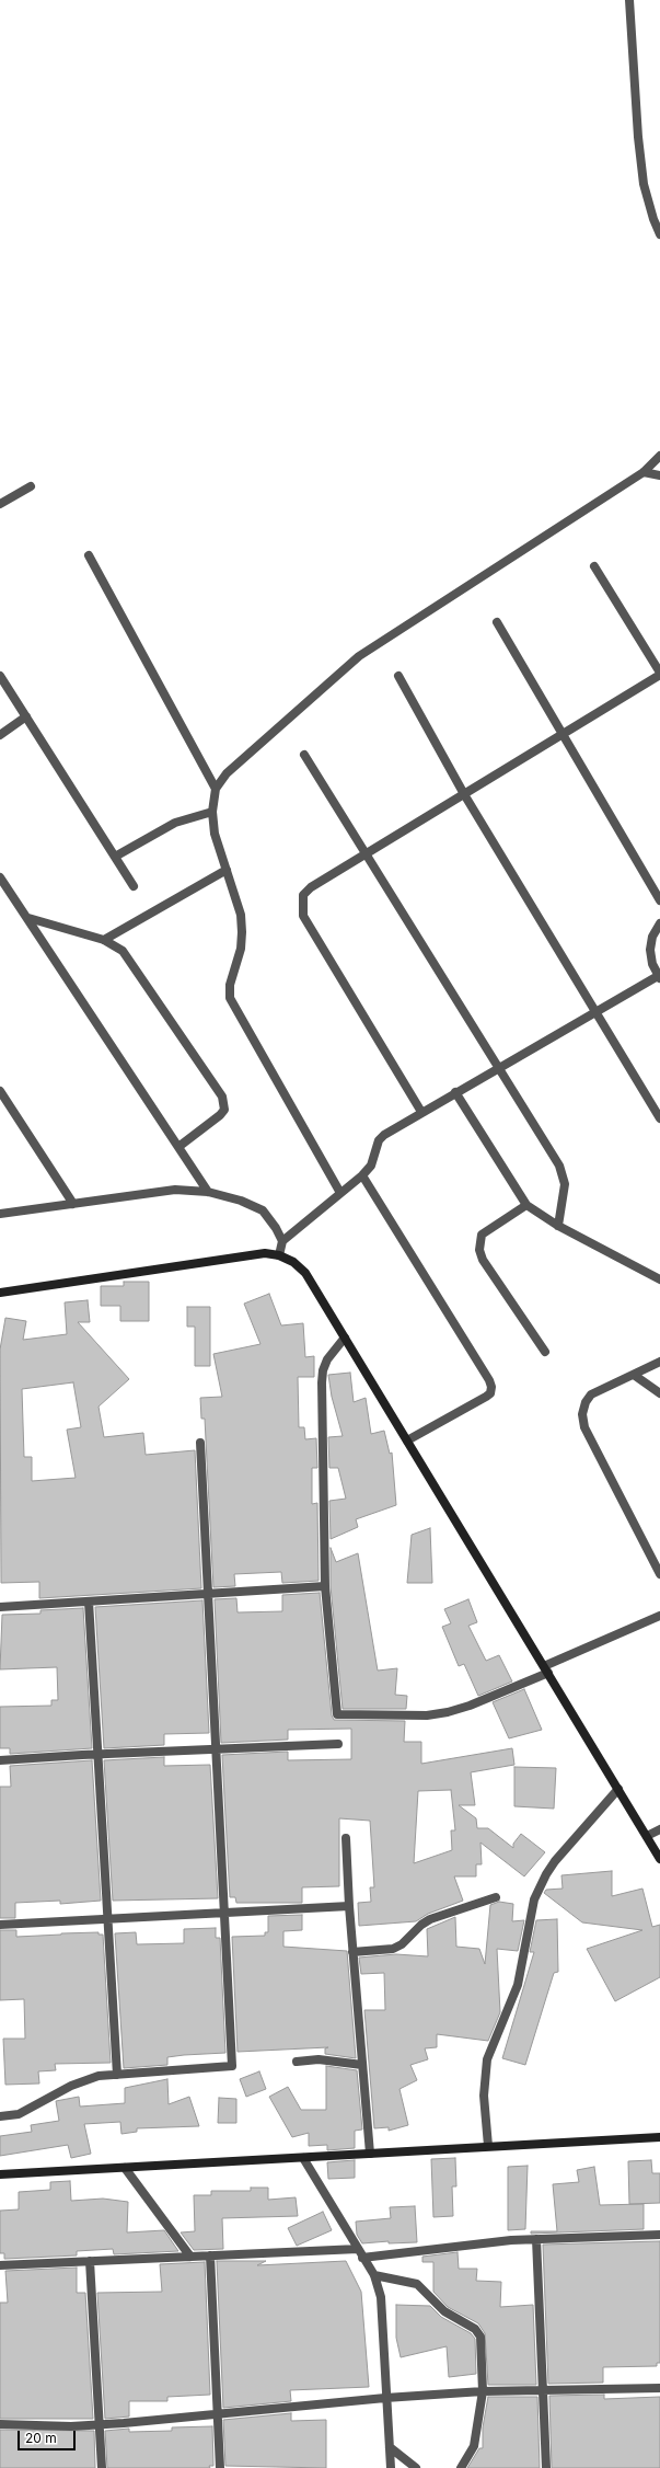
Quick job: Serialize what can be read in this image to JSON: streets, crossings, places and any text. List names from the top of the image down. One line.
{"scale_bar":"20 m"}
